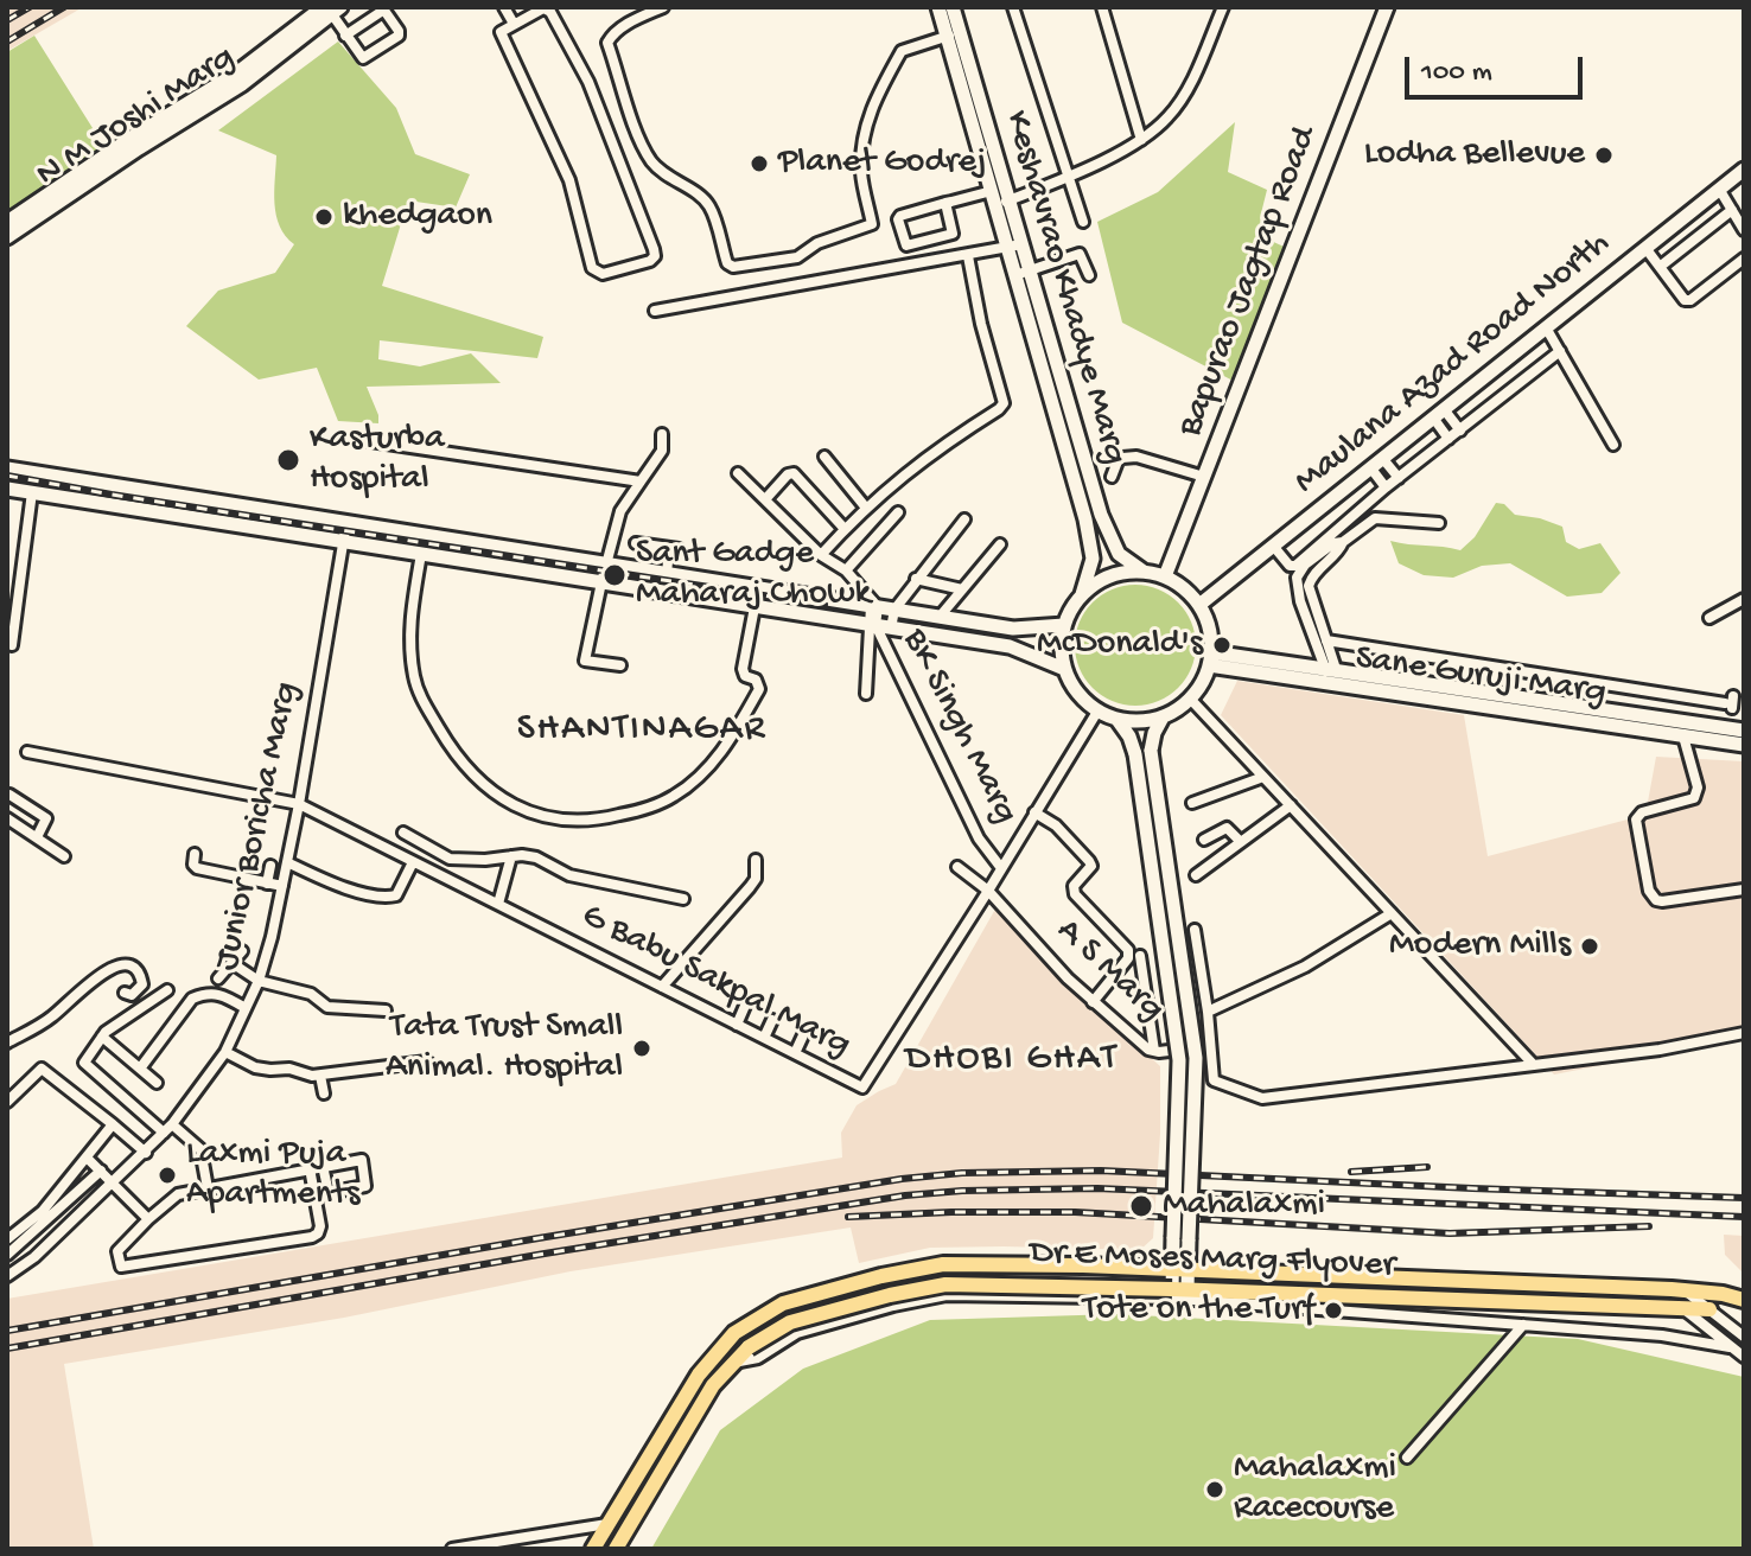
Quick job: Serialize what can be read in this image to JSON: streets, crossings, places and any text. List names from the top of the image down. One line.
{"streets":{"main road":["N M Joshi Marg","Bapurao Jagtap Road","Keshavrao Khadye Marg","Maulana Azad Road North","Sane Guruji Marg","Dr E Moses Marg Flyover"],"street":["BK Singh Marg","Junior Boricha Marg","A S Marg","G Babu Sakpal Marg"]},"crossings":[["Bapurao Jagtap Road","Keshavrao Khadye Marg"],["Bapurao Jagtap Road","Maulana Azad Road North"],["Bapurao Jagtap Road","Sane Guruji Marg"],["Bapurao Jagtap Road","G Babu Sakpal Marg"],["Keshavrao Khadye Marg","Maulana Azad Road North"],["Keshavrao Khadye Marg","Sane Guruji Marg"],["Keshavrao Khadye Marg","G Babu Sakpal Marg"],["Maulana Azad Road North","Sane Guruji Marg"],["Maulana Azad Road North","G Babu Sakpal Marg"],["Sane Guruji Marg","G Babu Sakpal Marg"],["BK Singh Marg","G Babu Sakpal Marg"],["Junior Boricha Marg","G Babu Sakpal Marg"],["A S Marg","G Babu Sakpal Marg"]],"districts":["SHANTINAGAR","DHOBI GHAT"],"places":["Lodha Bellevue","Planet Godrej","khedgaon","Kasturba Hospital","Sant Gadge Maharaj Chowk","McDonald's","Modern Mills","Tata Trust Small Animal. Hospital","Laxmi Puja Apartments","Mahalaxmi","Tote on the Turf","Mahalaxmi Racecourse"],"scale_bar":"100 m"}
